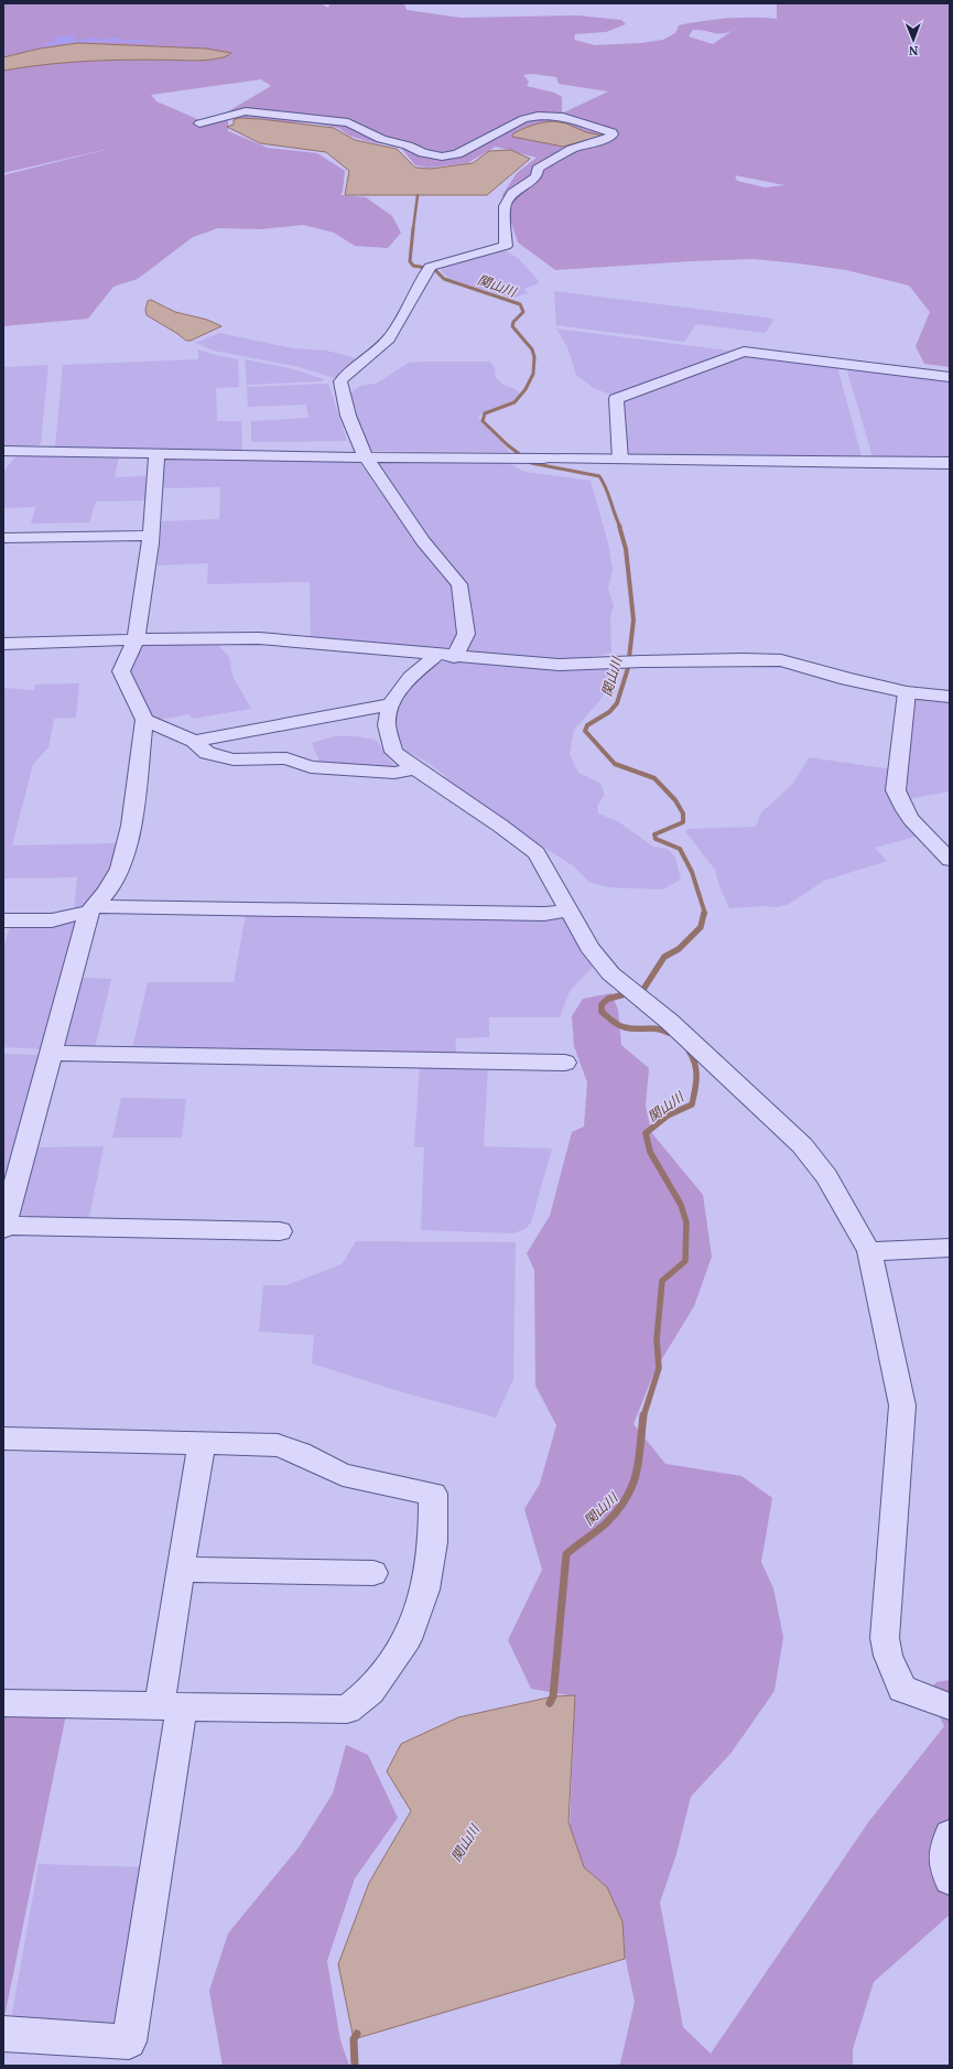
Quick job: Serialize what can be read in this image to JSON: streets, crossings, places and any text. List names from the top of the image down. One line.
{"water":["関山川"],"north":"bottom"}
